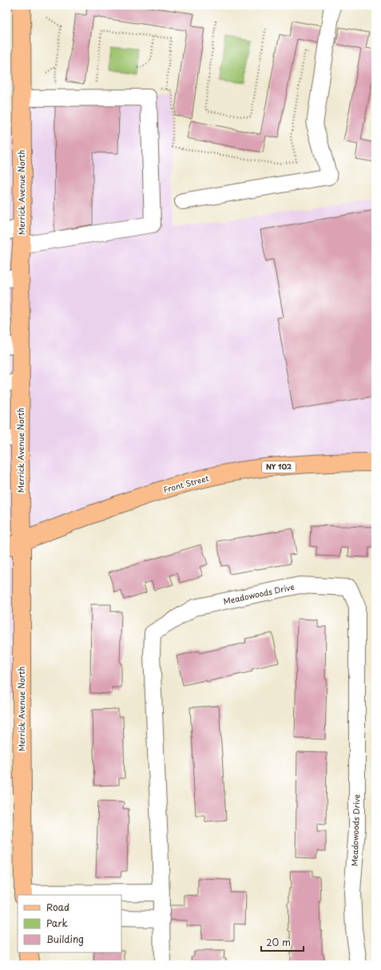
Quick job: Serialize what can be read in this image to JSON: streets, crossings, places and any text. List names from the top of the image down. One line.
{"streets":{"main road":["Merrick Avenue North","NY 102","Front Street"],"street":["Meadowoods Drive"]},"crossings":[["Merrick Avenue North","Front Street"]],"legend":["Road","Park","Building"],"scale_bar":"20 m"}
